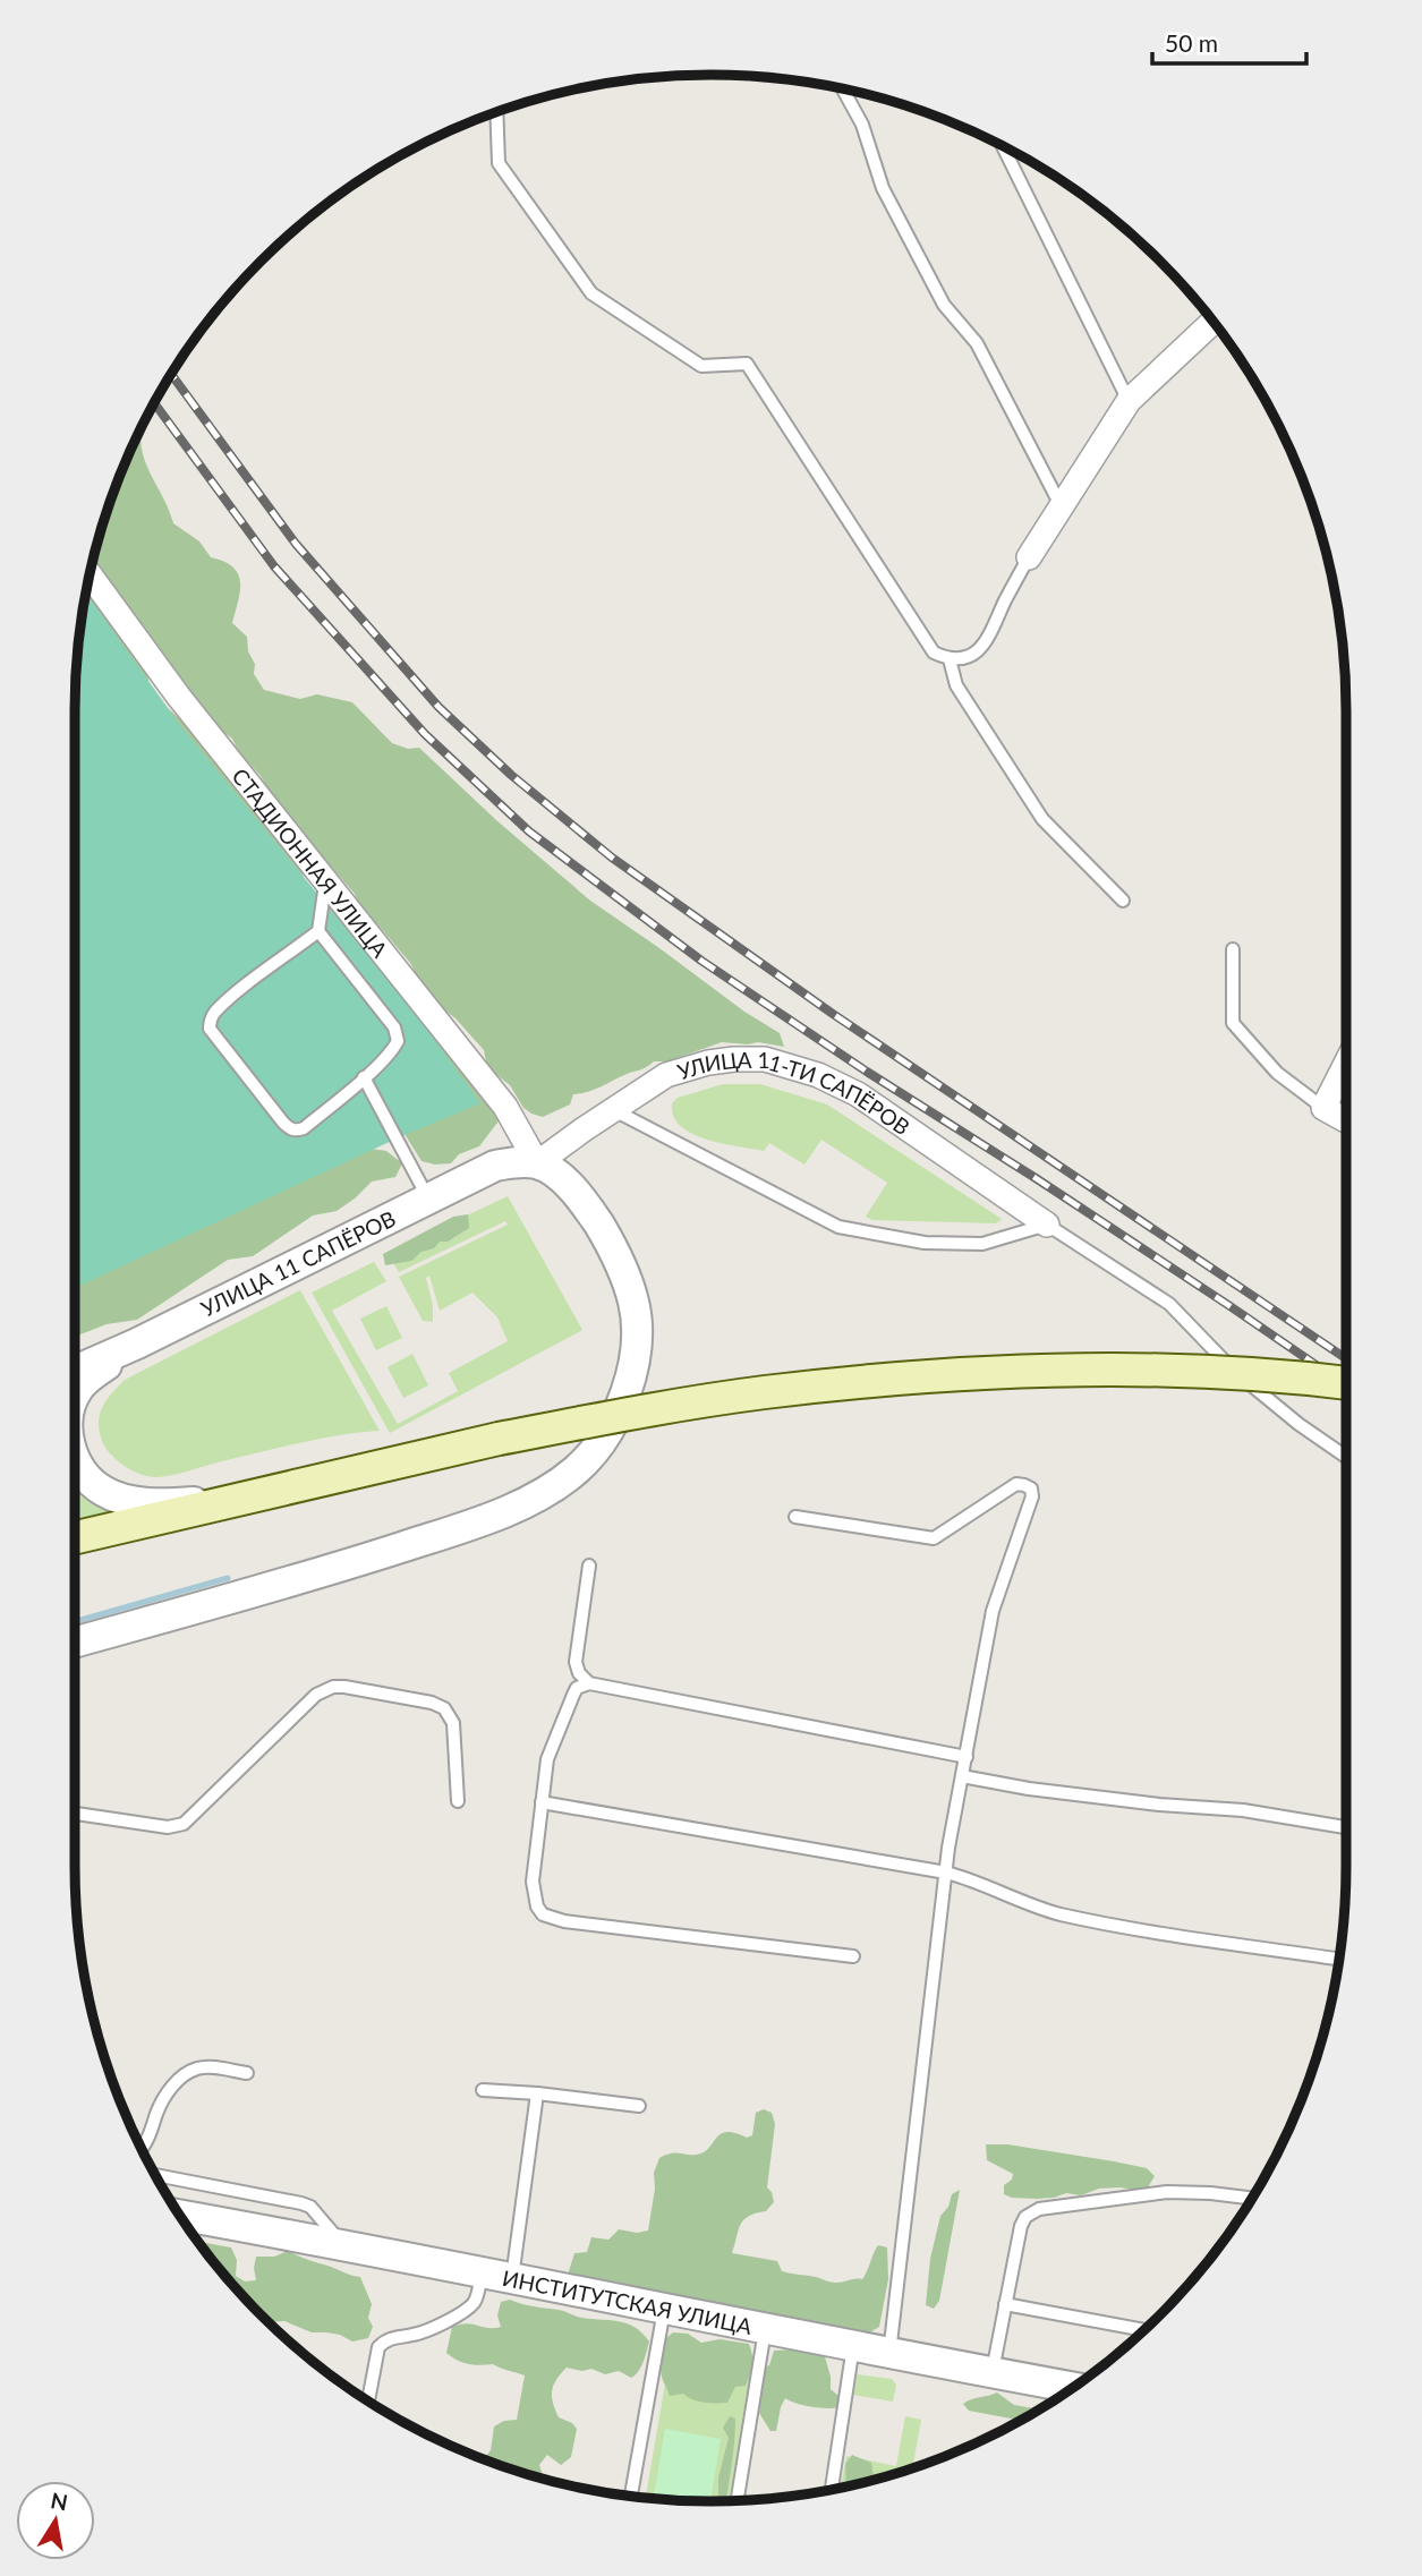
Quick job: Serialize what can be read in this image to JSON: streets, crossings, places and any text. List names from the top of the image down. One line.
{"streets":{"street":["СТАДИОННАЯ УЛИЦА","УЛИЦА 11-ТИ САПЁРОВ","УЛИЦА 11 САПЁРОВ","ИНСТИТУТСКАЯ УЛИЦА"]},"crossings":[["СТАДИОННАЯ УЛИЦА","УЛИЦА 11-ТИ САПЁРОВ"],["СТАДИОННАЯ УЛИЦА","УЛИЦА 11 САПЁРОВ"],["УЛИЦА 11-ТИ САПЁРОВ","УЛИЦА 11 САПЁРОВ"]],"scale_bar":"50 m","north":"top"}
